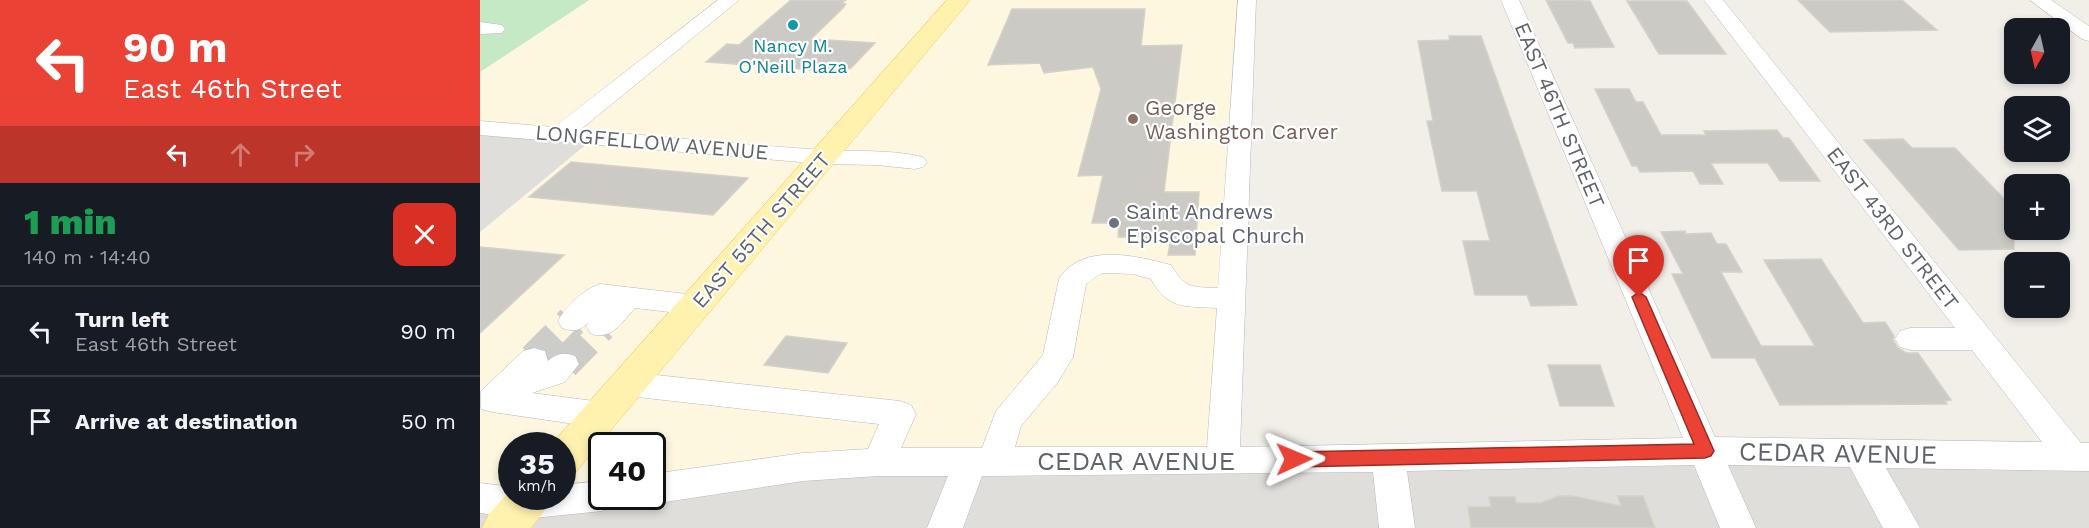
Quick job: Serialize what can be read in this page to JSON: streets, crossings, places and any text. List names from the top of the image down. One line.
{"streets":{"main road":["EAST 55TH STREET"],"street":["EAST 46TH STREET","LONGFELLOW AVENUE","EAST 43RD STREET","CEDAR AVENUE"]},"crossings":[["EAST 46TH STREET","CEDAR AVENUE"],["LONGFELLOW AVENUE","EAST 55TH STREET"],["EAST 43RD STREET","CEDAR AVENUE"]],"places":["Nancy M. O'Neill Plaza","George Washington Carver","Saint Andrews Episcopal Church"],"north":"bottom","page":{"turn":["90 m","East 46th Street"],"map_buttons":["+","−"],"heading":["1 min","140 m · 14:40"],"list":[{"name":"Turn left","note":"East 46th Street","value":"90 m"},{"name":"Arrive at destination","value":"50 m"}],"speed":"35 km/h","limit":"40"}}
